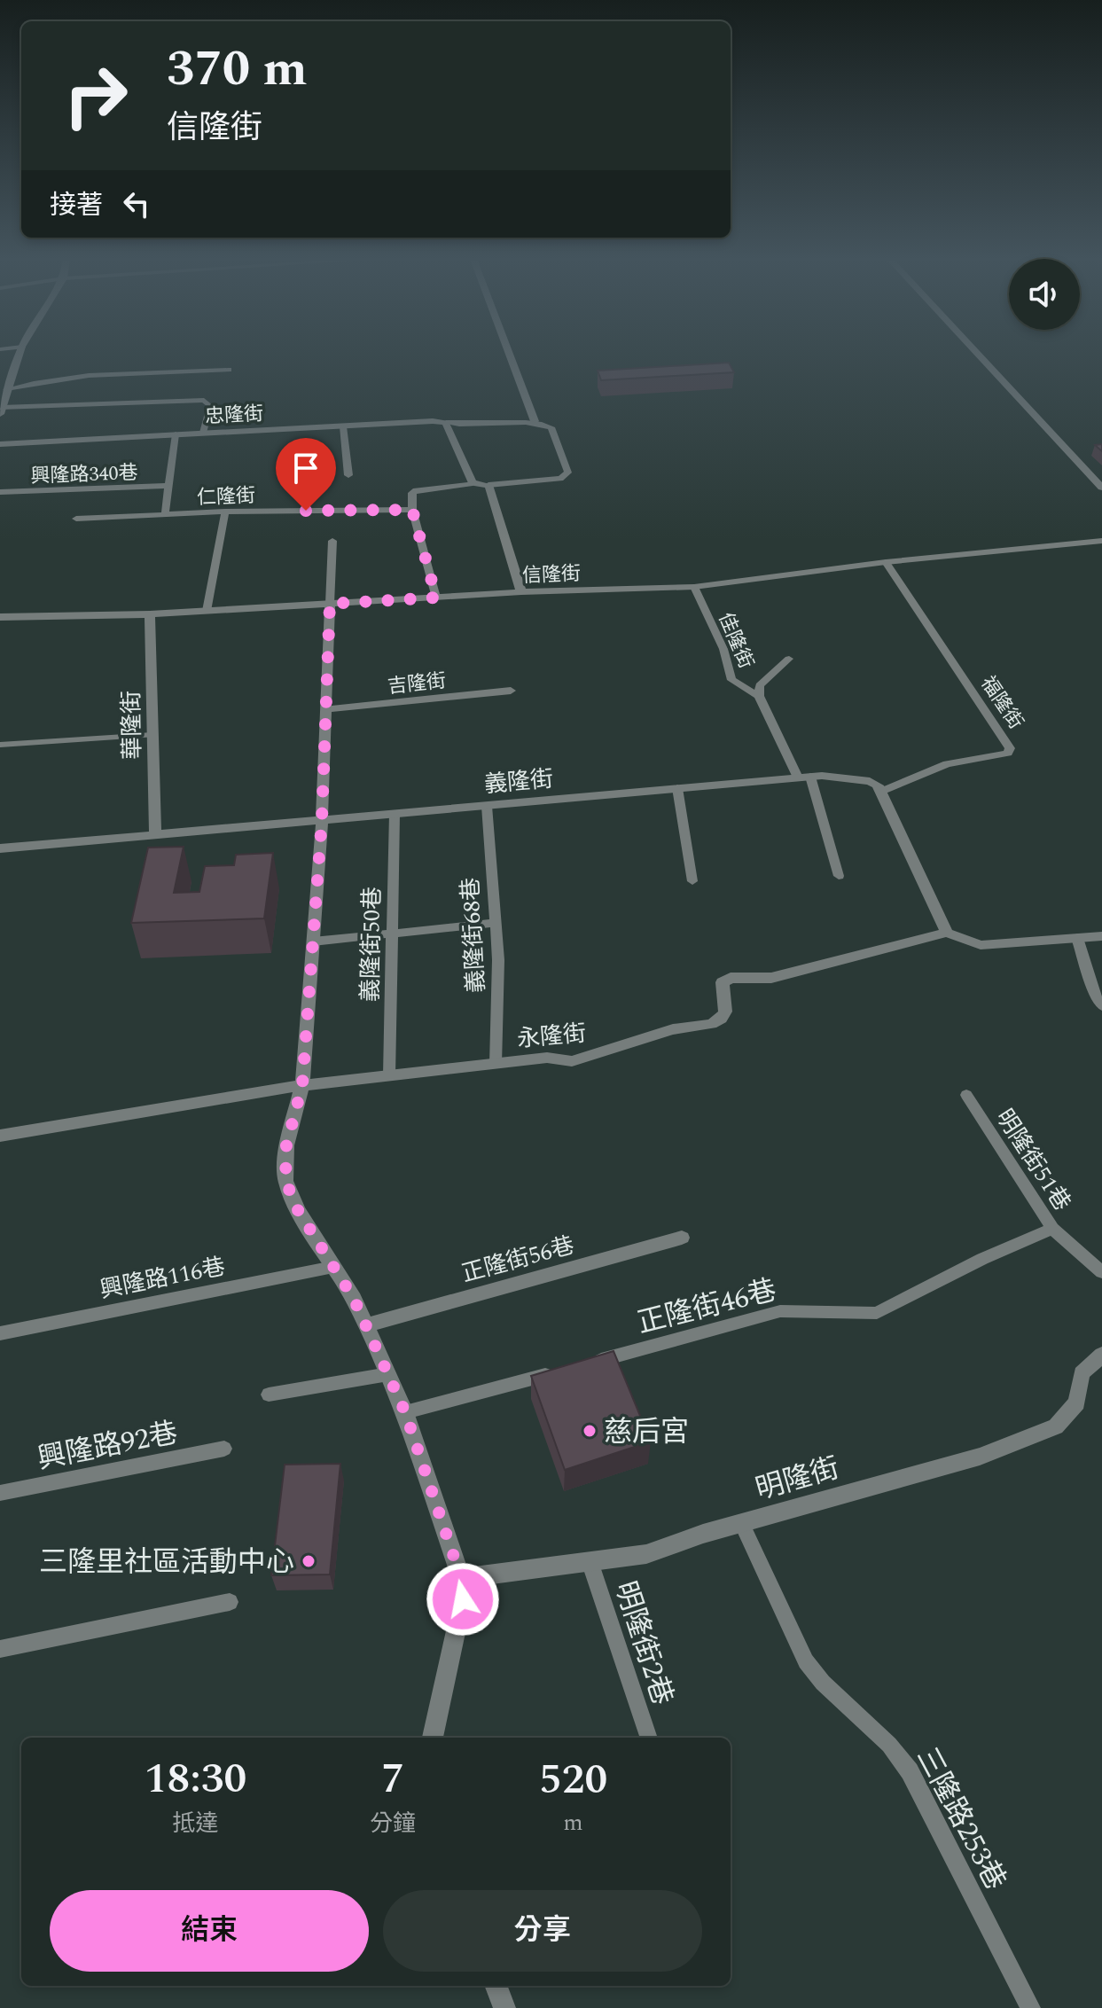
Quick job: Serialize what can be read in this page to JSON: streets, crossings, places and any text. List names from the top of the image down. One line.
{"streets":{"street":["忠隆街","信隆街","吉隆街","華隆街","義隆街","永隆街","正隆街56巷","明隆街"],"lane":["興隆路340巷","仁隆街","佳隆街","福隆街","義隆街68巷","義隆街50巷","明隆街51巷","興隆路116巷","正隆街46巷","興隆路92巷","明隆街2巷","三隆路253巷"]},"crossings":[["忠隆街","仁隆街"],["興隆路340巷","仁隆街"],["信隆街","佳隆街"],["信隆街","福隆街"],["信隆街","華隆街"],["佳隆街","義隆街"],["福隆街","義隆街"],["華隆街","義隆街"],["義隆街","義隆街68巷"],["義隆街","義隆街50巷"],["義隆街68巷","永隆街"],["義隆街50巷","永隆街"],["明隆街51巷","正隆街46巷"],["明隆街","明隆街2巷"],["明隆街","三隆路253巷"]],"places":["慈后宮","三隆里社區活動中心"],"page":{"turn":["370 m","信隆街"],"then":"接著","eta":["18:30","抵達","7","分鐘","520","m"],"buttons":["結束","分享"]}}
